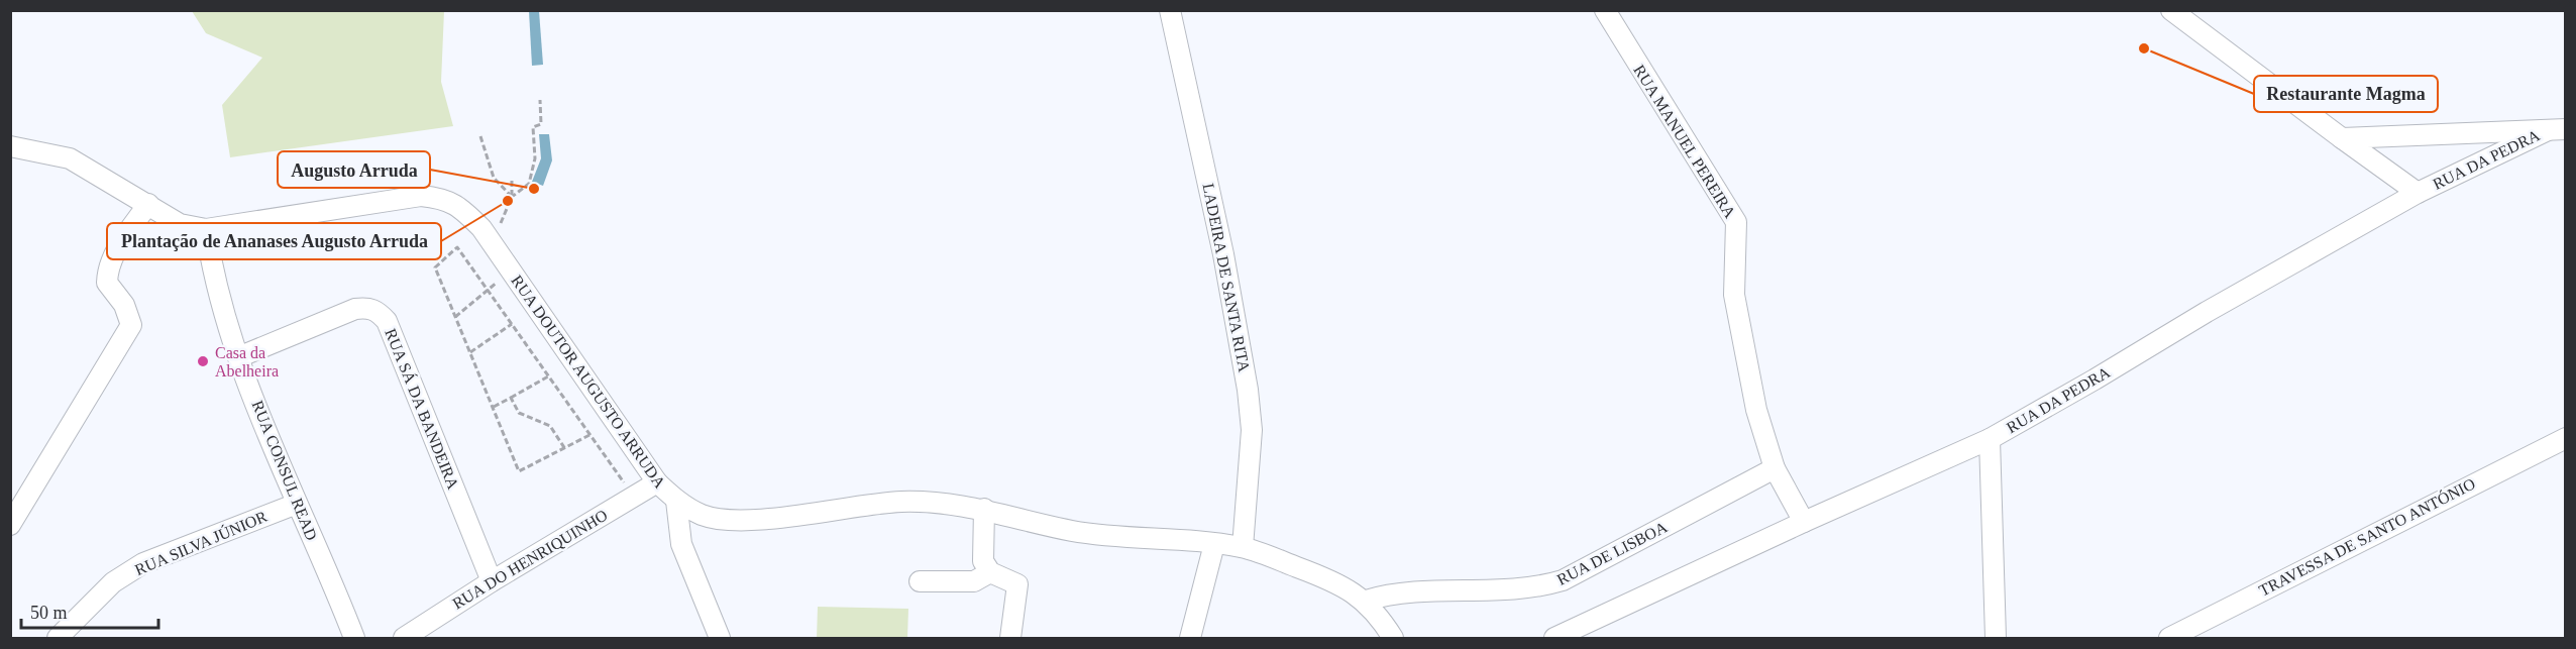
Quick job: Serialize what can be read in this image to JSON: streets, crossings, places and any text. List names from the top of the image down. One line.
{"streets":{"street":["RUA MANUEL PEREIRA","RUA DA PEDRA","LADEIRA DE SANTA RITA","RUA DOUTOR AUGUSTO ARRUDA","RUA SÁ DA BANDEIRA","RUA CONSUL READ","TRAVESSA DE SANTO ANTÓNIO","RUA SILVA JÚNIOR","RUA DE LISBOA","RUA DO HENRIQUINHO"]},"crossings":[["RUA MANUEL PEREIRA","RUA DA PEDRA"],["RUA MANUEL PEREIRA","RUA DE LISBOA"],["LADEIRA DE SANTA RITA","RUA DOUTOR AUGUSTO ARRUDA"],["RUA DOUTOR AUGUSTO ARRUDA","RUA CONSUL READ"],["RUA DOUTOR AUGUSTO ARRUDA","RUA DE LISBOA"],["RUA DOUTOR AUGUSTO ARRUDA","RUA DO HENRIQUINHO"],["RUA SÁ DA BANDEIRA","RUA CONSUL READ"],["RUA SÁ DA BANDEIRA","RUA DO HENRIQUINHO"],["RUA CONSUL READ","RUA SILVA JÚNIOR"]],"places":["Restaurante Magma","Augusto Arruda","Plantação de Ananases Augusto Arruda","Casa da Abelheira"],"scale_bar":"50 m"}
